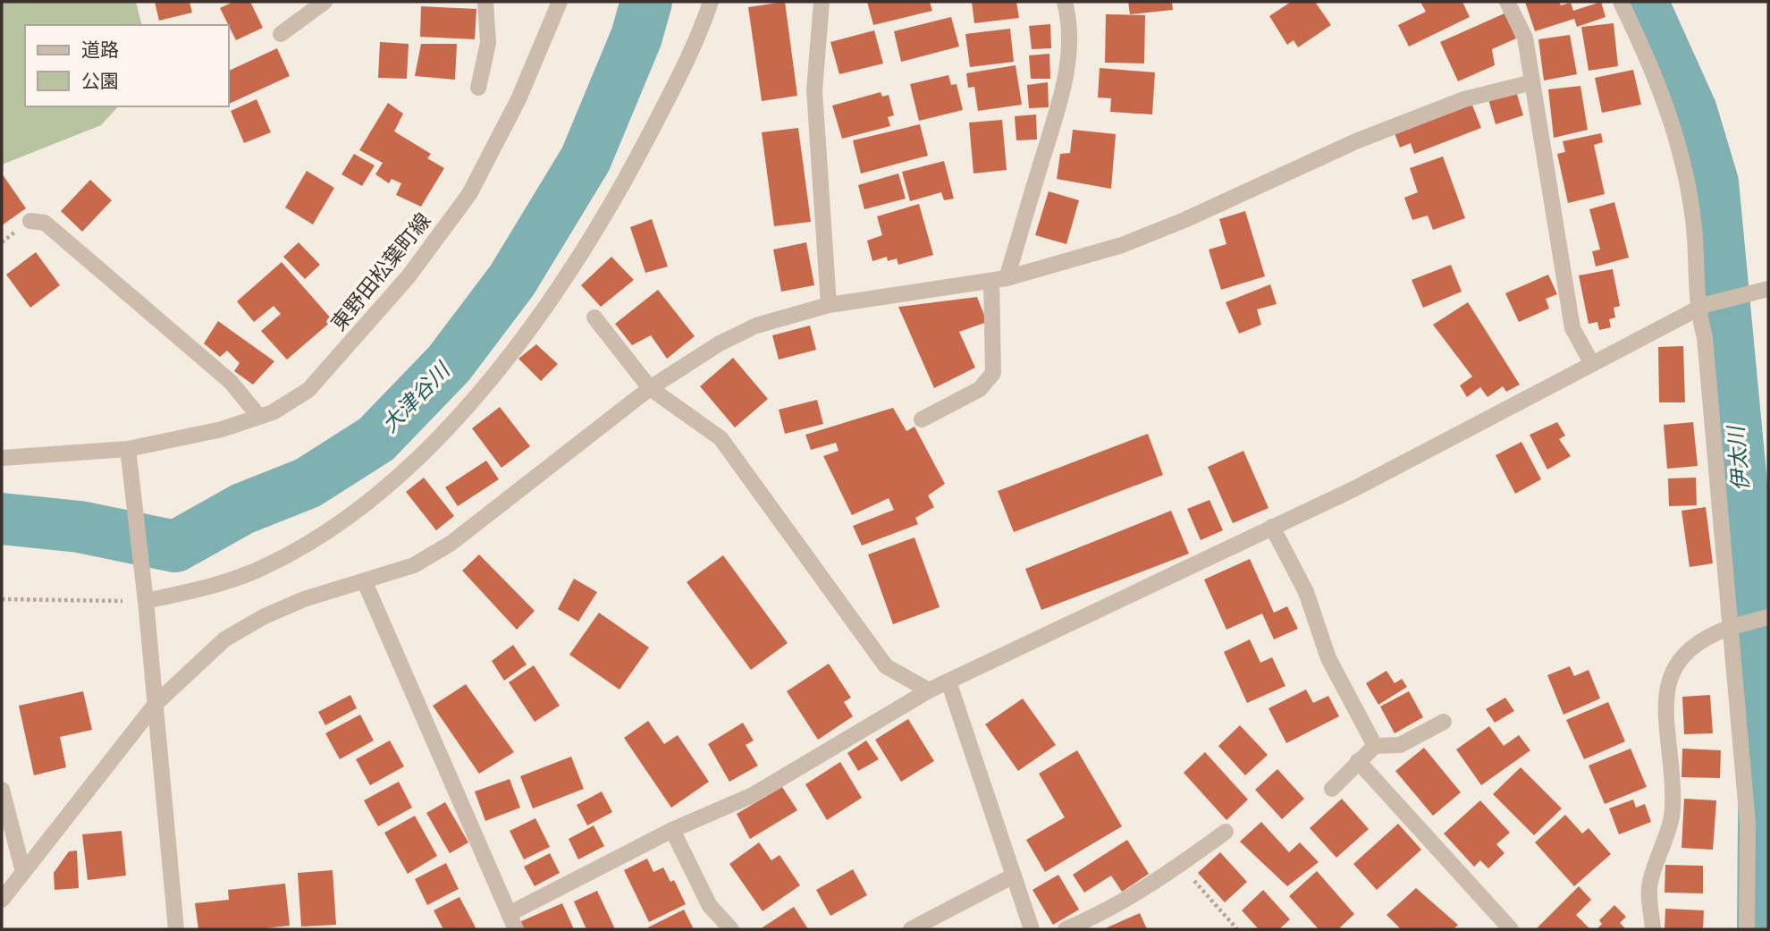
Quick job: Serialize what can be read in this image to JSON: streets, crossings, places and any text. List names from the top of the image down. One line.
{"streets":{"street":["東野田松葉町線"]},"water":["大津谷川","伊太川"],"legend":["道路","公園"]}
